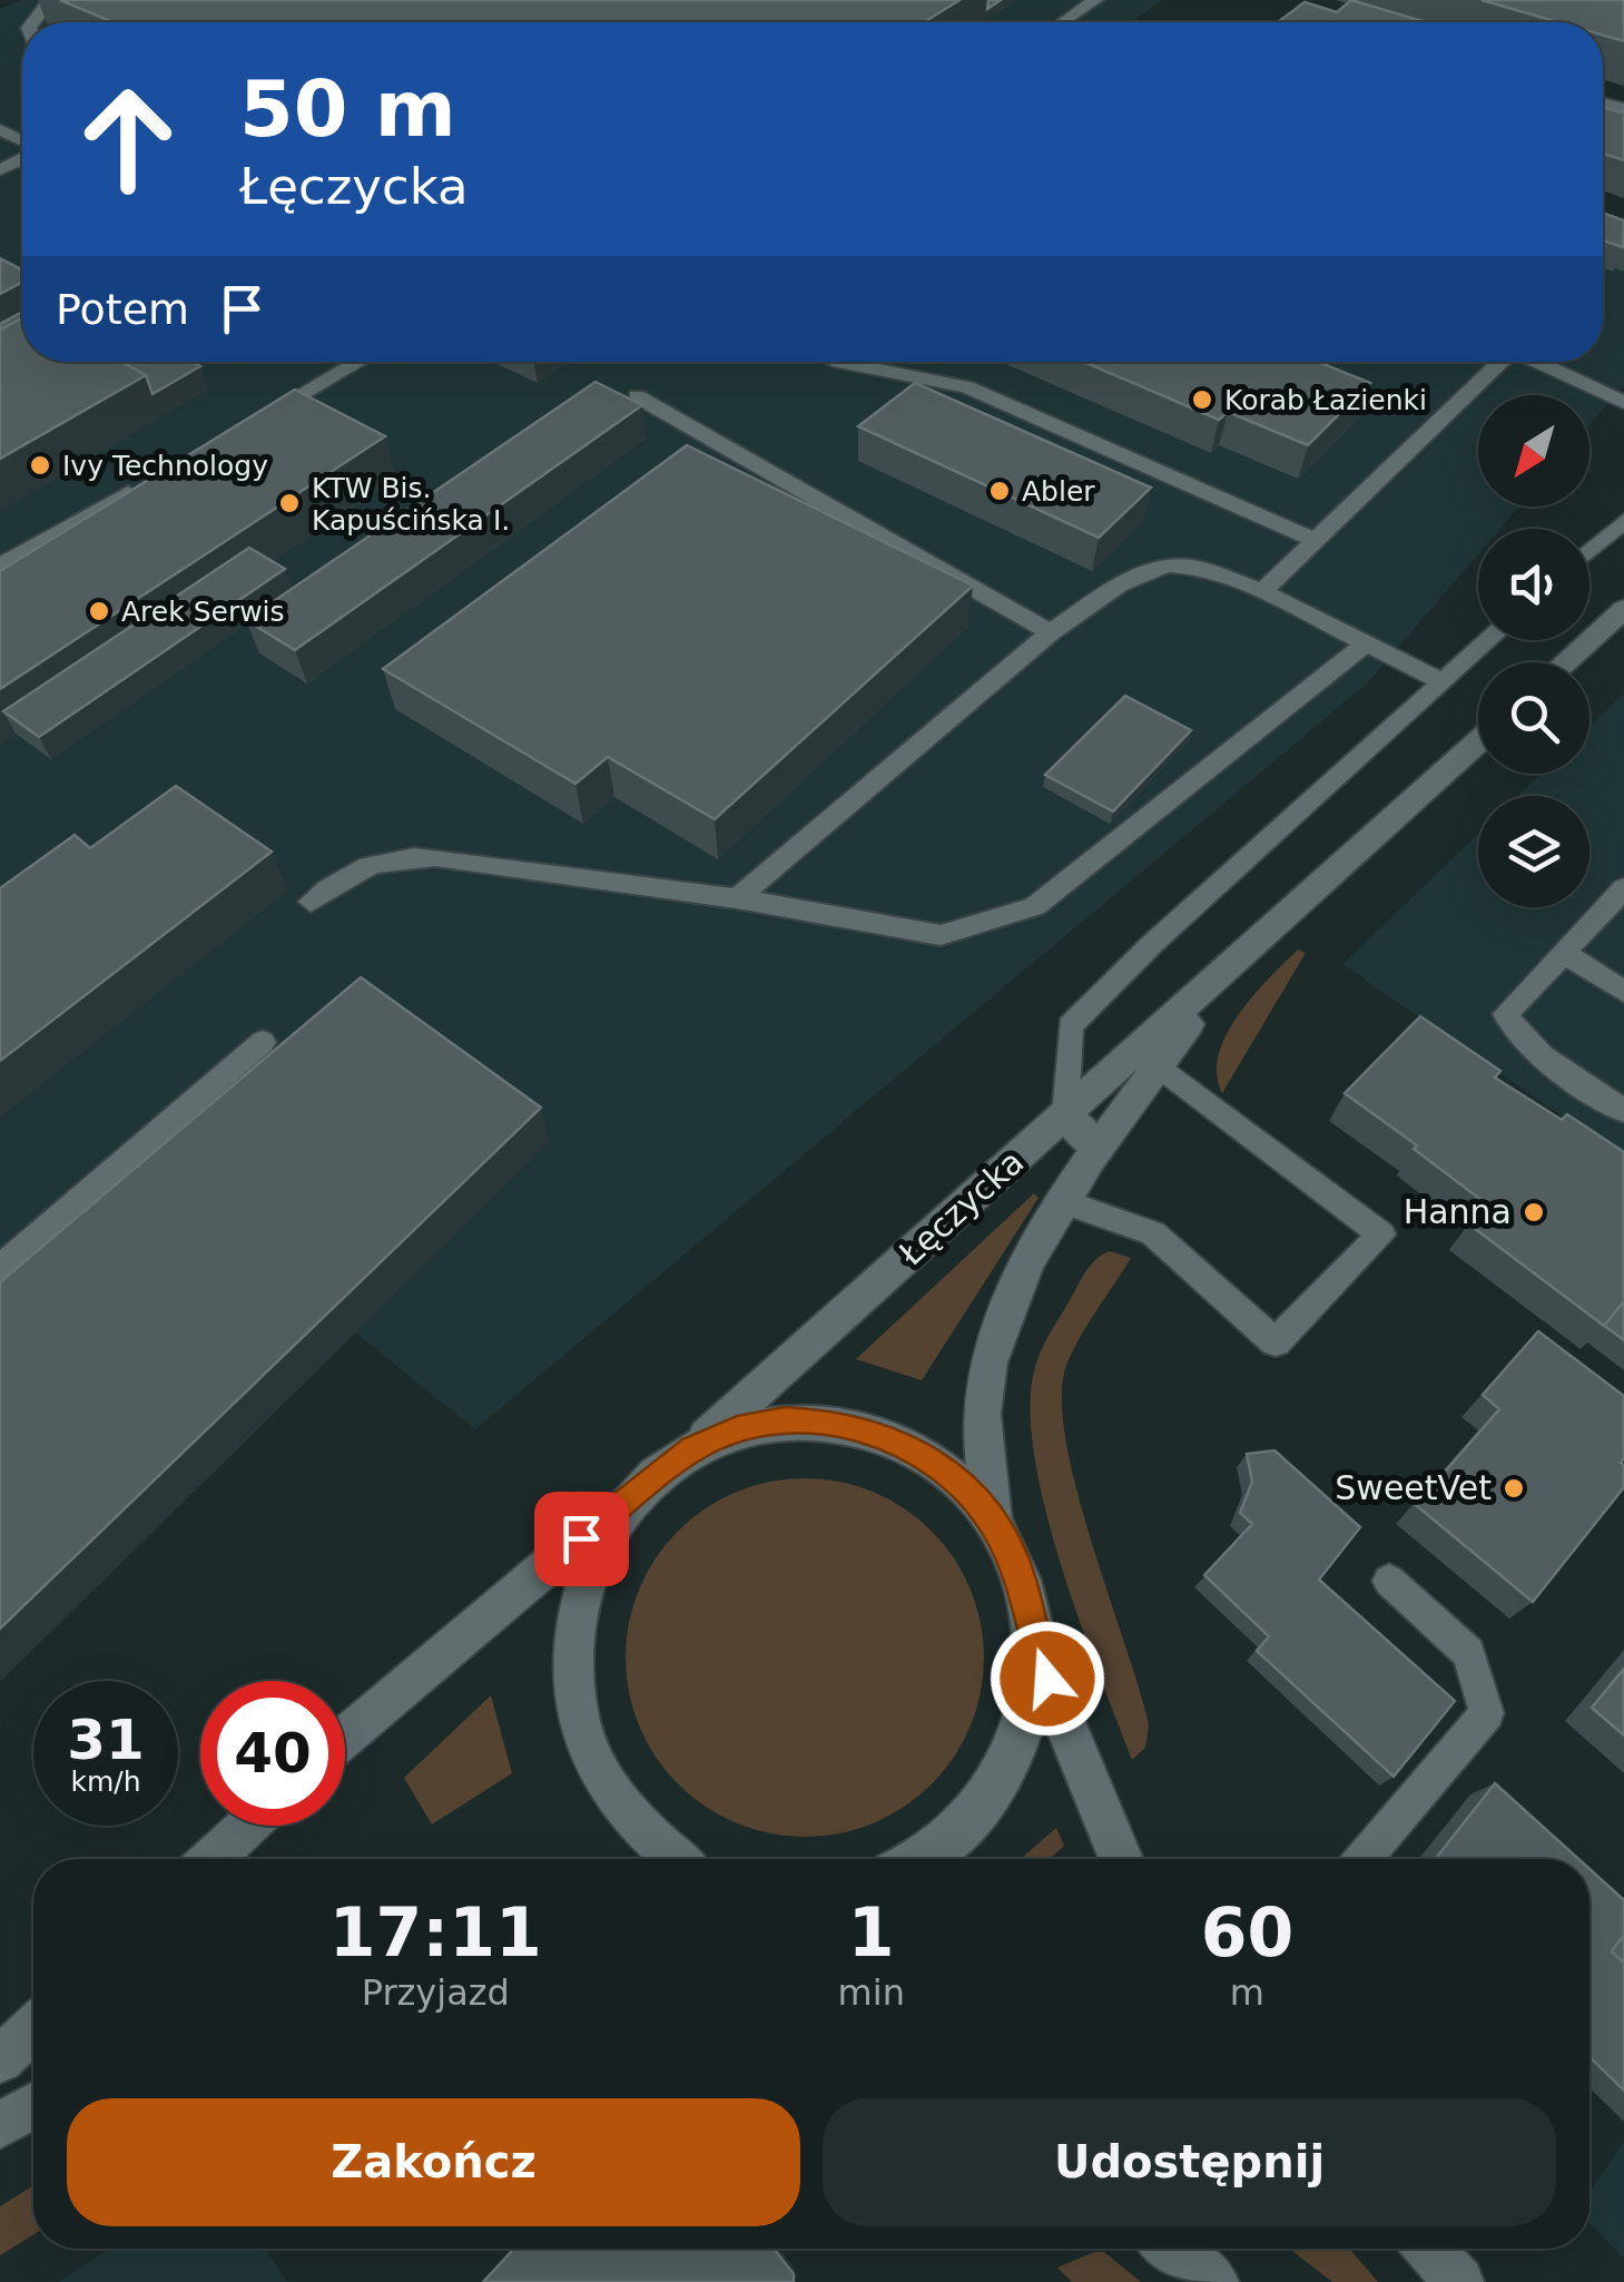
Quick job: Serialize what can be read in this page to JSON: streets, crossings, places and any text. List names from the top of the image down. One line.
{"streets":{"street":["Łęczycka"]},"places":["Korab Łazienki","Ivy Technology","Abler","KTW Bis. Kapuścińska I.","Arek Serwis","Hanna","SweetVet"],"north":"bottom left","page":{"turn":["50 m","Łęczycka"],"then":"Potem","speed":"31 km/h","limit":"40","eta":["17:11","Przyjazd","1","min","60","m"],"buttons":["Zakończ","Udostępnij"]}}
